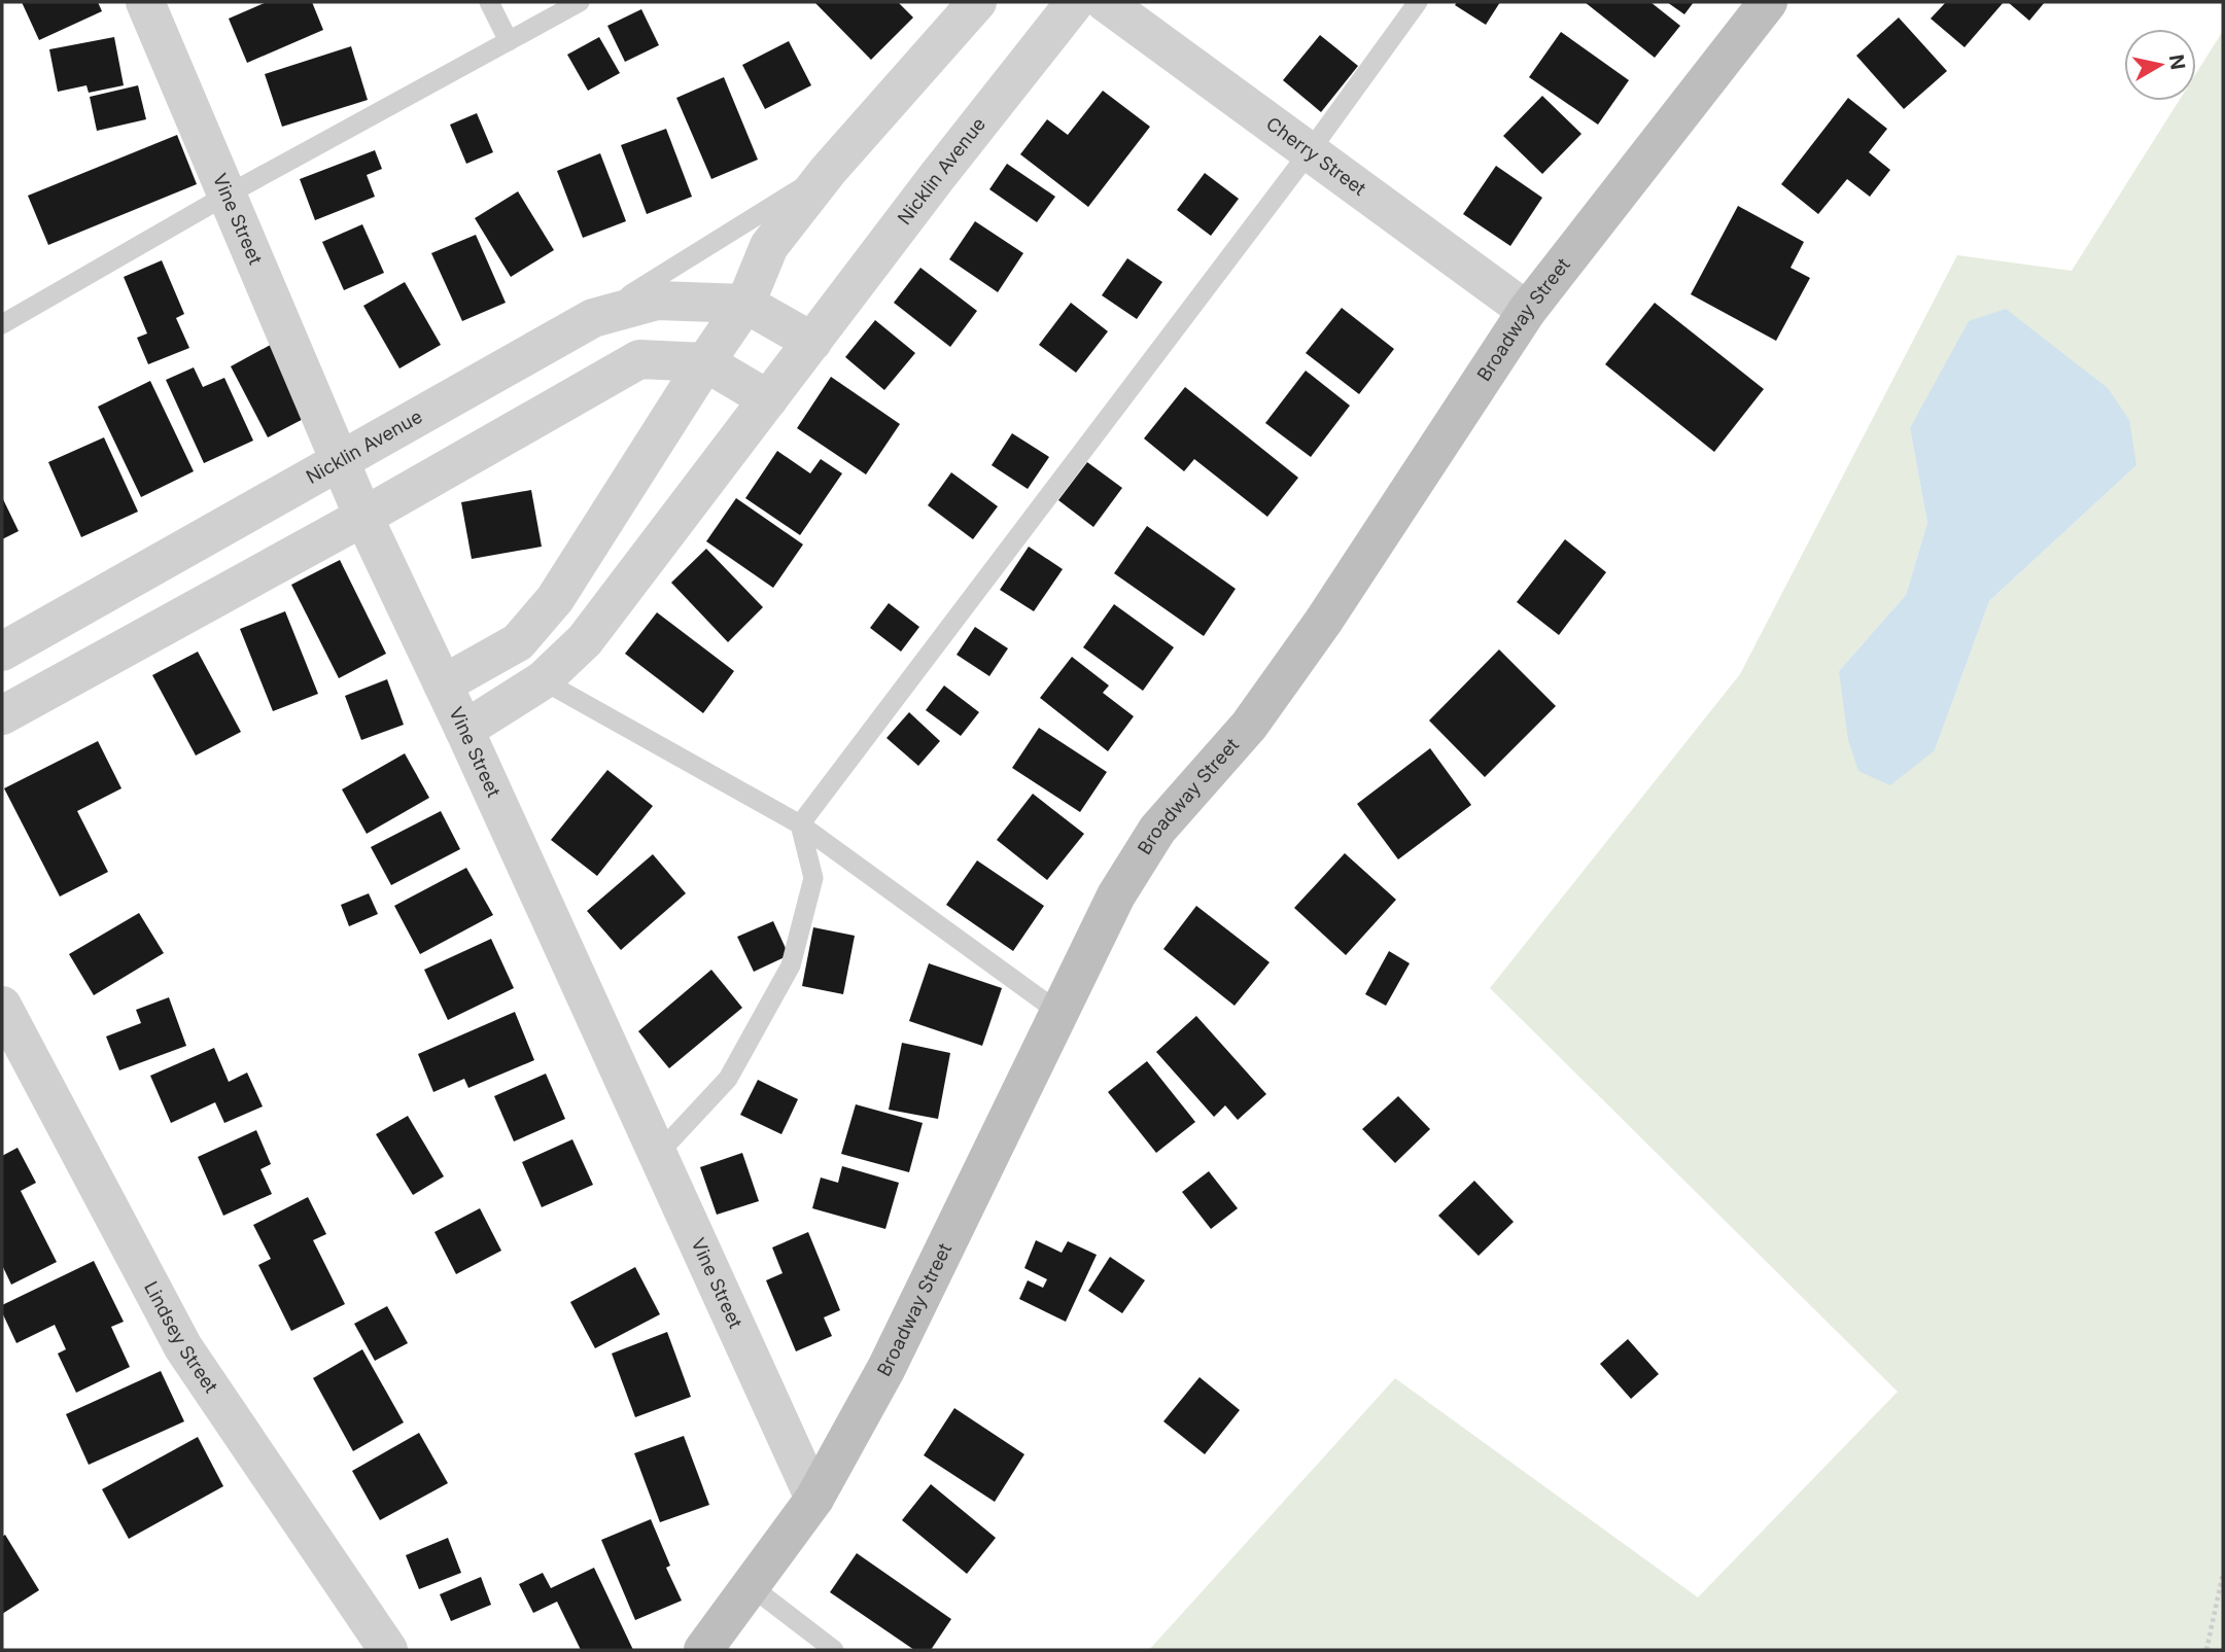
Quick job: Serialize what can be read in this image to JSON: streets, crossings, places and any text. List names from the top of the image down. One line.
{"streets":{"main road":["Broadway Street"],"street":["Cherry Street","Nicklin Avenue","Vine Street","Lindsey Street"]},"crossings":[["Cherry Street","Broadway Street"],["Nicklin Avenue","Vine Street"],["Vine Street","Broadway Street"]],"north":"right"}
